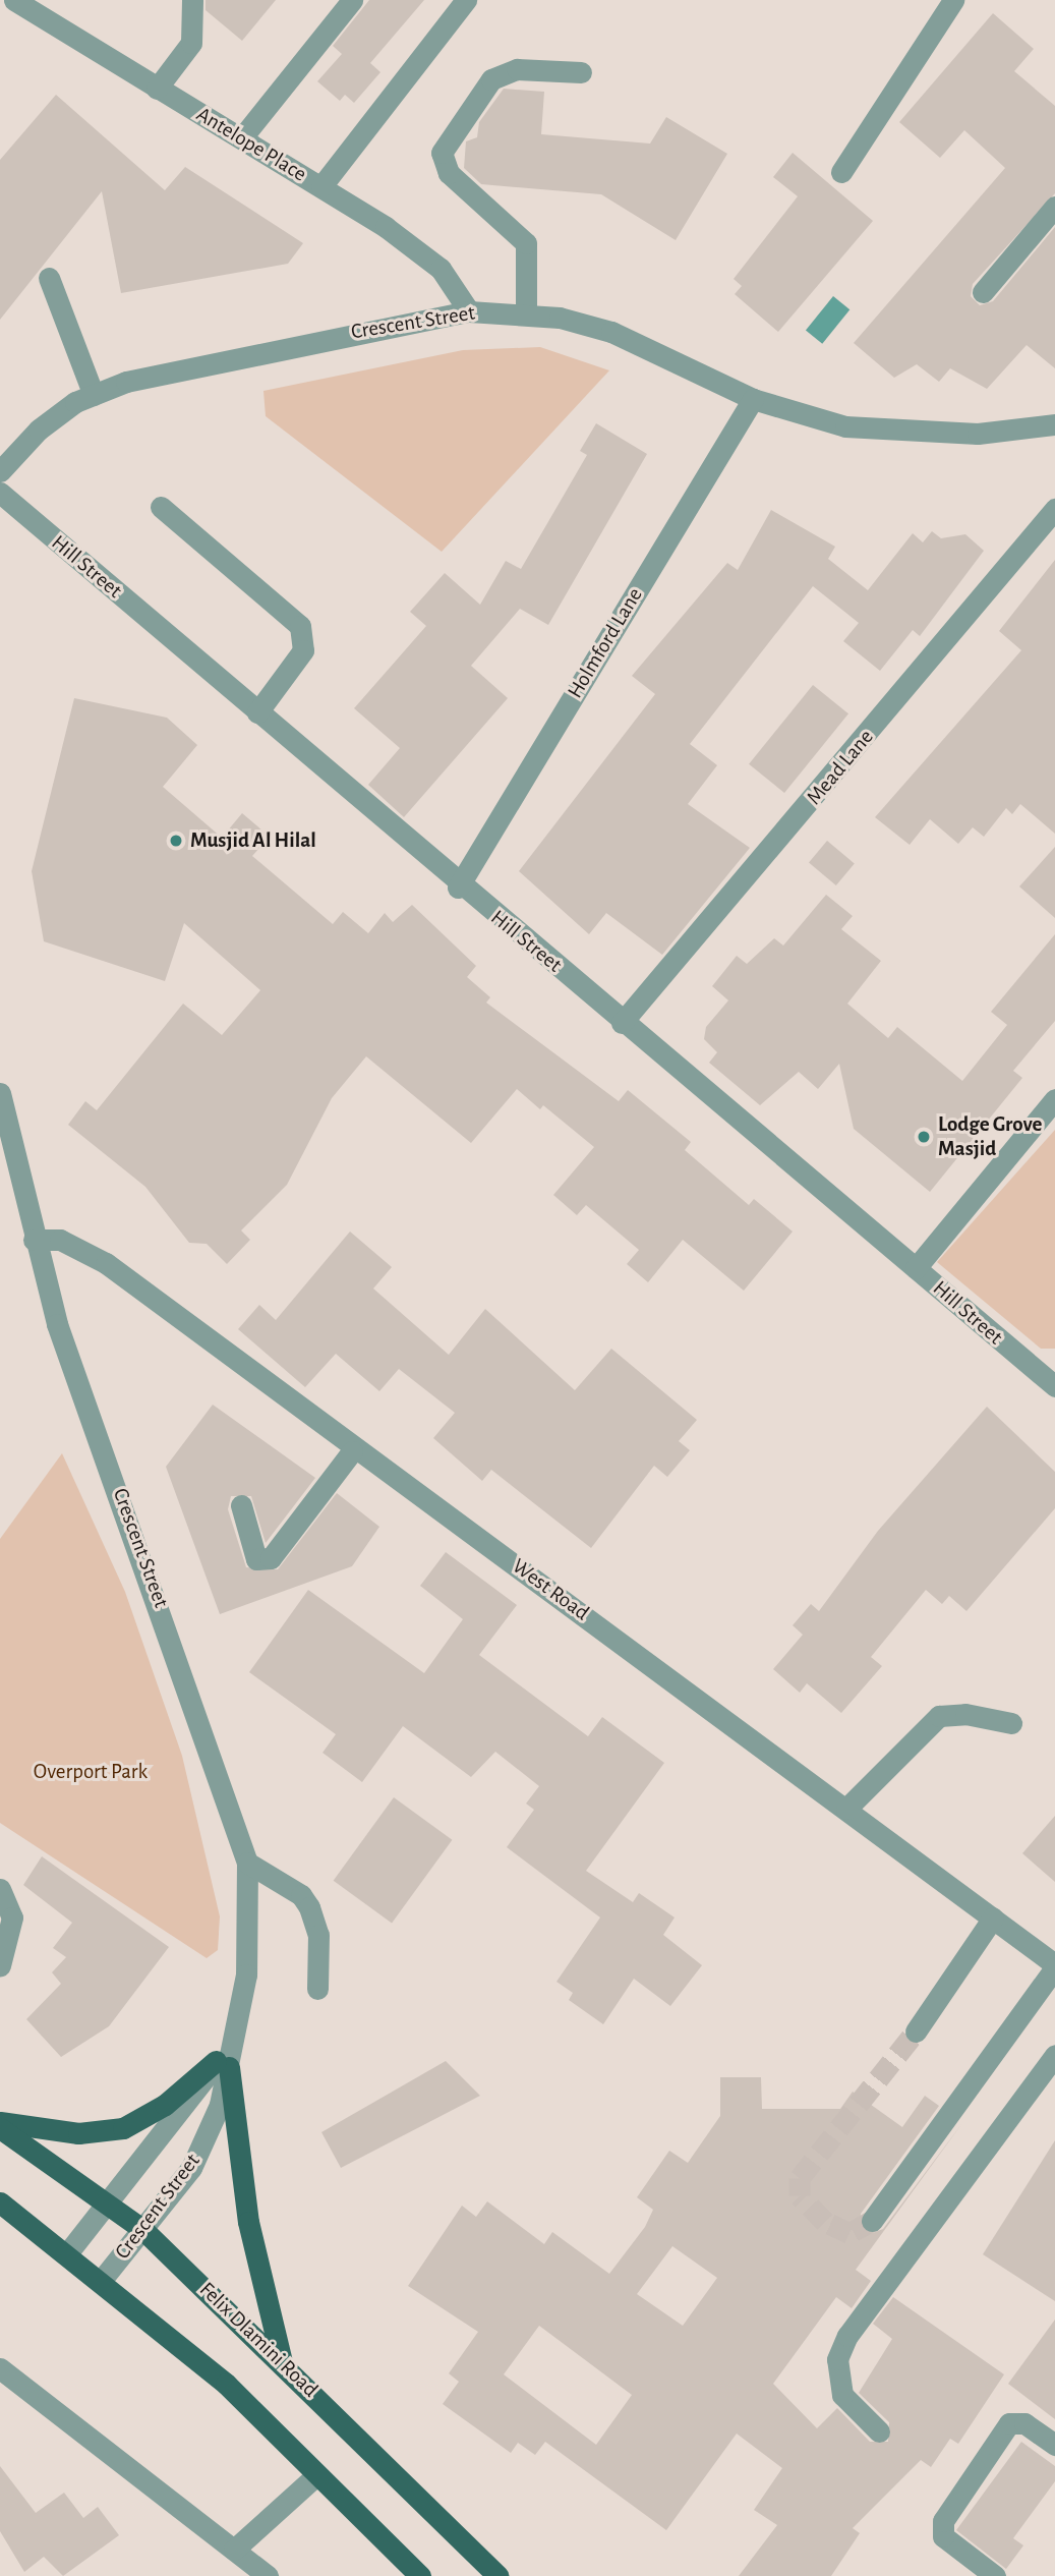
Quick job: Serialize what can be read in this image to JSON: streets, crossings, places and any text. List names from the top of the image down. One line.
{"streets":{"main road":["Felix Dlamini Road"],"street":["Antelope Place","Crescent Street","Hill Street","Holmford Lane","Mead Lane","West Road"]},"crossings":[["Antelope Place","Crescent Street"],["Crescent Street","Holmford Lane"],["Crescent Street","West Road"],["Crescent Street","Felix Dlamini Road"],["Hill Street","Holmford Lane"],["Hill Street","Mead Lane"]],"parks":["Overport Park"],"places":["Musjid Al Hilal","Lodge Grove Masjid"]}
